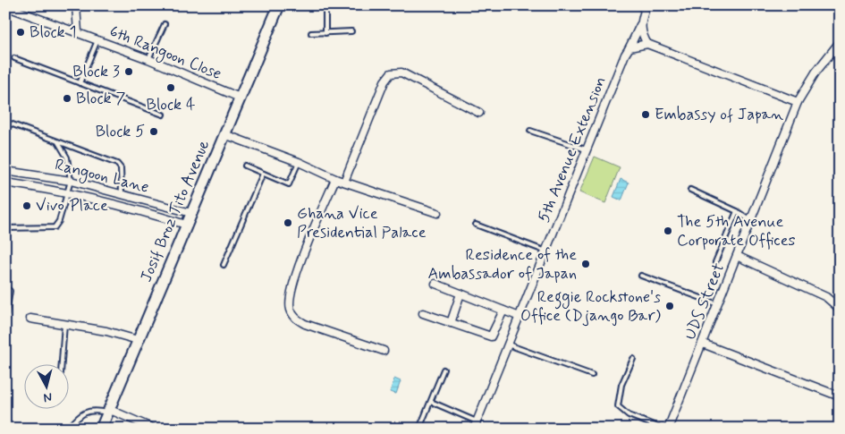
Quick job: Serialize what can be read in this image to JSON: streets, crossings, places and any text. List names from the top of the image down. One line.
{"streets":{"street":["6th Rangoon Close","5th Avenue Extension","Rangoon Lane","Josif Broz Tito Avenue","UDS Street"]},"crossings":[["6th Rangoon Close","Josif Broz Tito Avenue"],["Rangoon Lane","Josif Broz Tito Avenue"]],"places":["Block 1","Block 3","Block 4","Block 7","Embassy of Japan","Block 5","Vivo Place","Ghana Vice Presidential Palace","The 5th Avenue Corporate Offices","Residence of the Ambassador of Japan","Reggie Rockstone's Office (Django Bar)"],"north":"bottom"}
